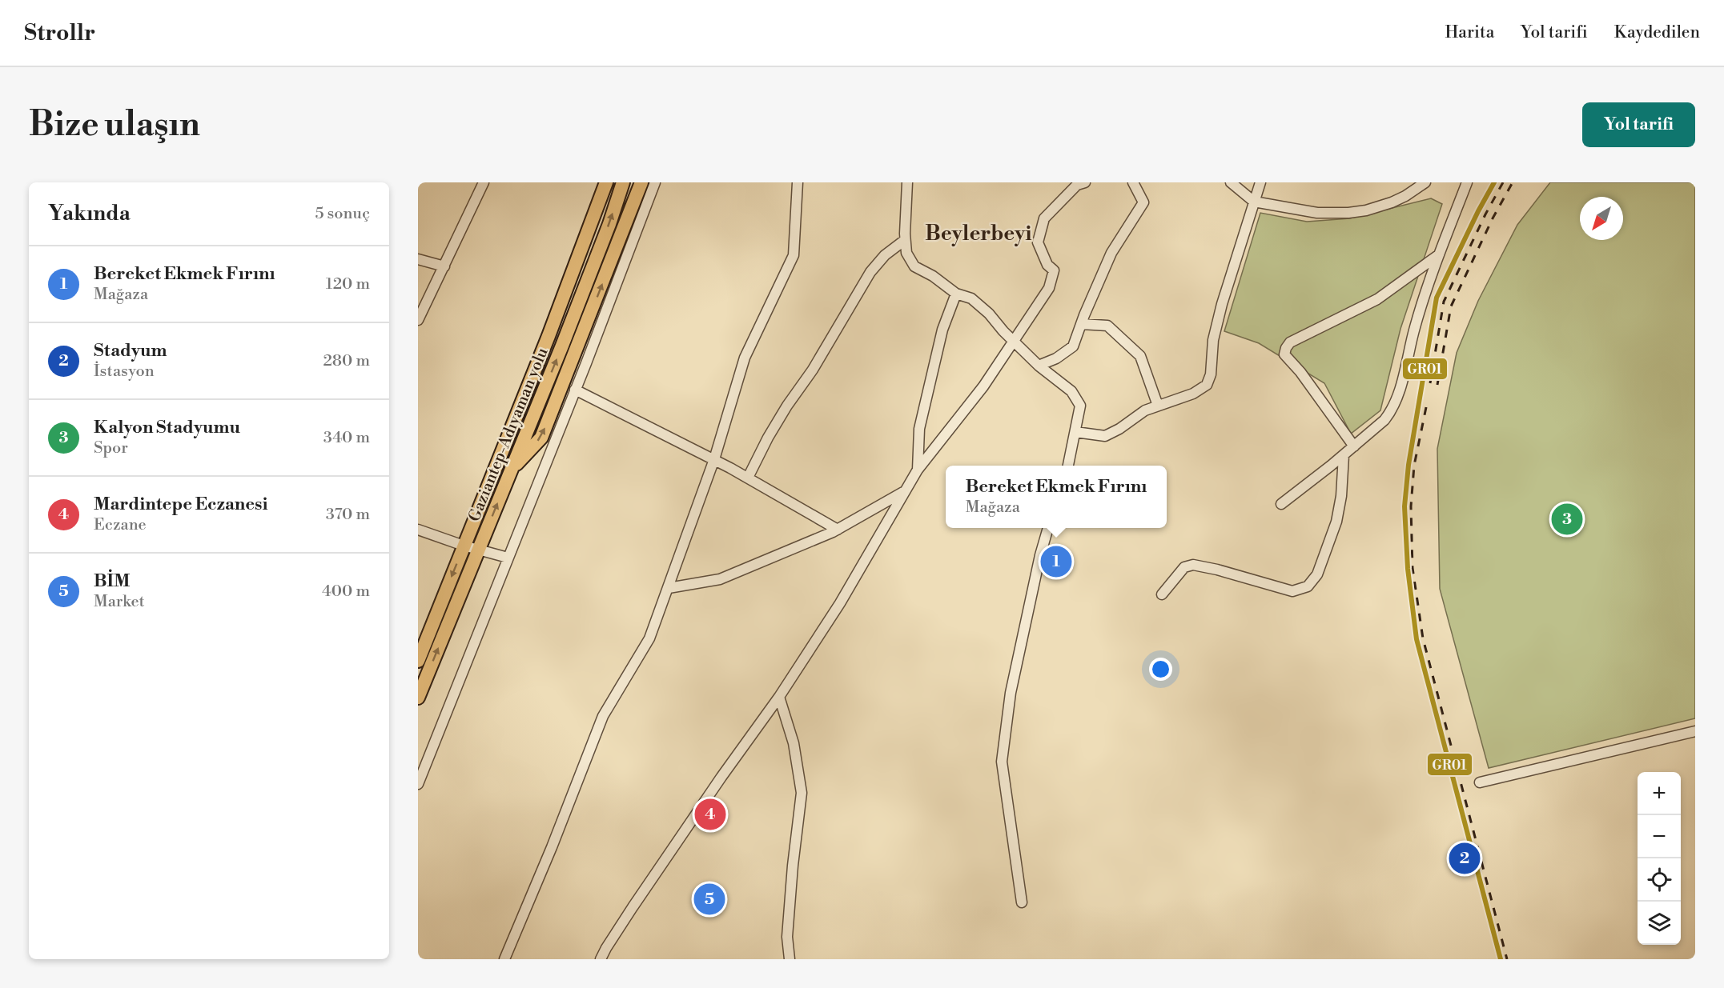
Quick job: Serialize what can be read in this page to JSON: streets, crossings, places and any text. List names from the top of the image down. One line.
{"streets":{"highway":["Gaziantep-Adıyaman yolu"]},"districts":["Beylerbeyi"],"lines":["transit line GR01"],"north":"bottom left","page":{"header":"Strollr","nav":["Harita","Yol tarifi","Kaydedilen"],"buttons":"Yol tarifi","title":"Bize ulaşın","heading":["Yakında","5 sonuç"],"list":[{"mark":"1","name":"Bereket Ekmek Fırını","note":"Mağaza","value":"120 m"},{"mark":"2","name":"Stadyum","note":"İstasyon","value":"280 m"},{"mark":"3","name":"Kalyon Stadyumu","note":"Spor","value":"340 m"},{"mark":"4","name":"Mardintepe Eczanesi","note":"Eczane","value":"370 m"},{"mark":"5","name":"BİM","note":"Market","value":"400 m"}],"popup":["Bereket Ekmek Fırını","Mağaza"],"pins":["3","1","4","2","5"],"map_buttons":["+","−"]}}
